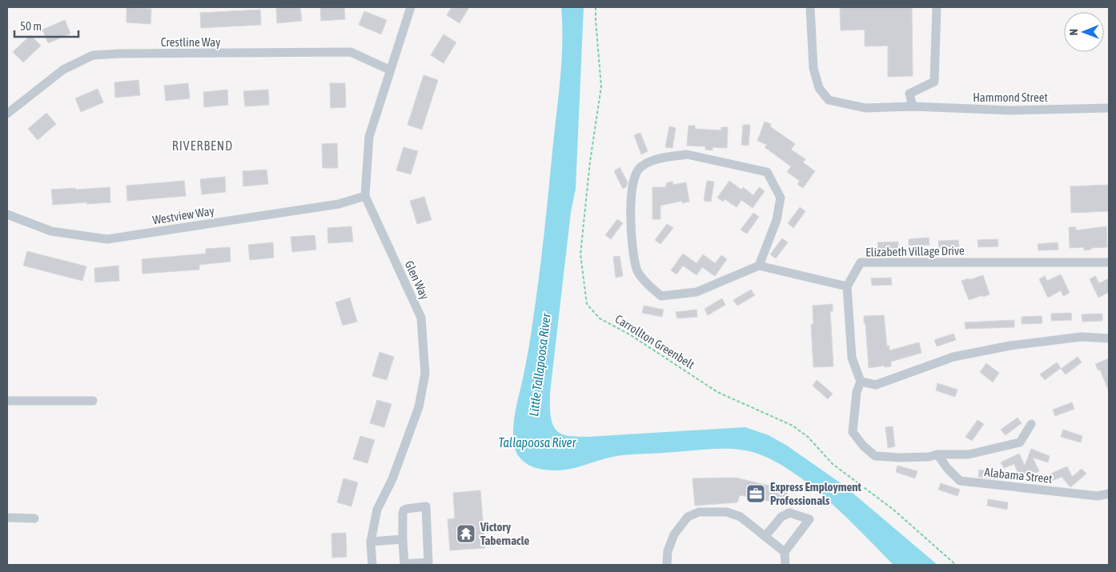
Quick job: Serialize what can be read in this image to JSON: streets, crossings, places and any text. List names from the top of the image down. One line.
{"streets":{"street":["Crestline Way","Hammond Street","Westview Way","Elizabeth Village Drive","Glen Way","Alabama Street"],"path":["Carrollton Greenbelt"]},"crossings":[["Crestline Way","Glen Way"],["Westview Way","Glen Way"]],"districts":["RIVERBEND"],"water":["Little Tallapoosa River","Tallapoosa River"],"places":{"office":["Express Employment Professionals"],"temple":["Victory Tabernacle"]},"scale_bar":"50 m","north":"left"}
